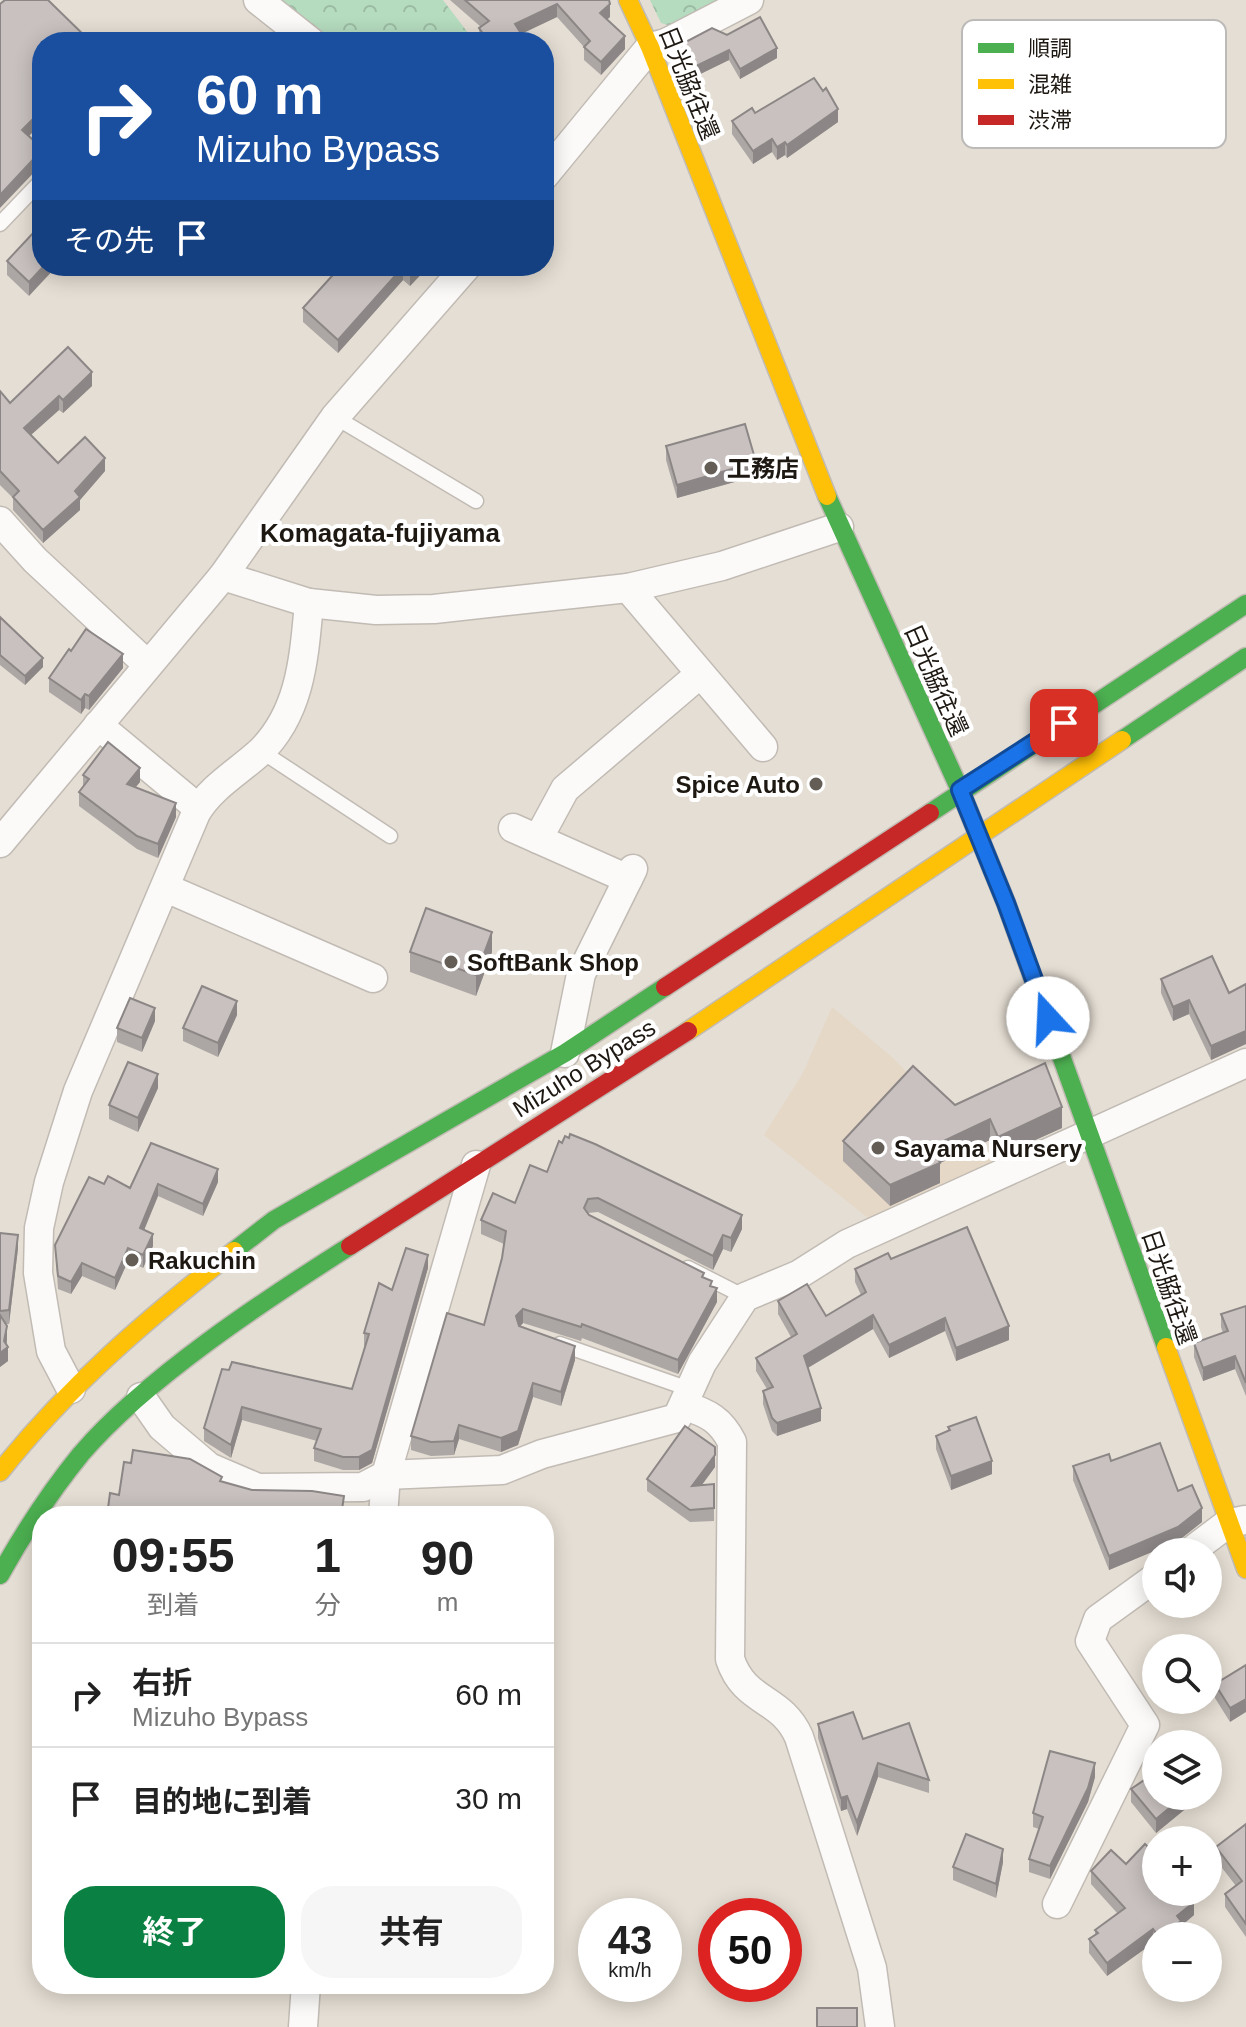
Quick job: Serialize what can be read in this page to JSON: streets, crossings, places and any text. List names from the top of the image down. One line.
{"streets":{"main road":["日光脇往還","Mizuho Bypass"]},"crossings":[["日光脇往還","Mizuho Bypass"]],"districts":["Komagata-fujiyama"],"places":["工務店","Spice Auto","SoftBank Shop","Sayama Nursery","Rakuchin"],"legend":["順調","混雑","渋滞"],"page":{"turn":["60 m","Mizuho Bypass"],"then":"その先","eta":["09:55","到着","1","分","90","m"],"map_buttons":["+","−"],"list":[{"name":"右折","note":"Mizuho Bypass","value":"60 m"},{"name":"目的地に到着","value":"30 m"}],"buttons":["終了","共有"],"speed":"43 km/h","limit":"50"}}
